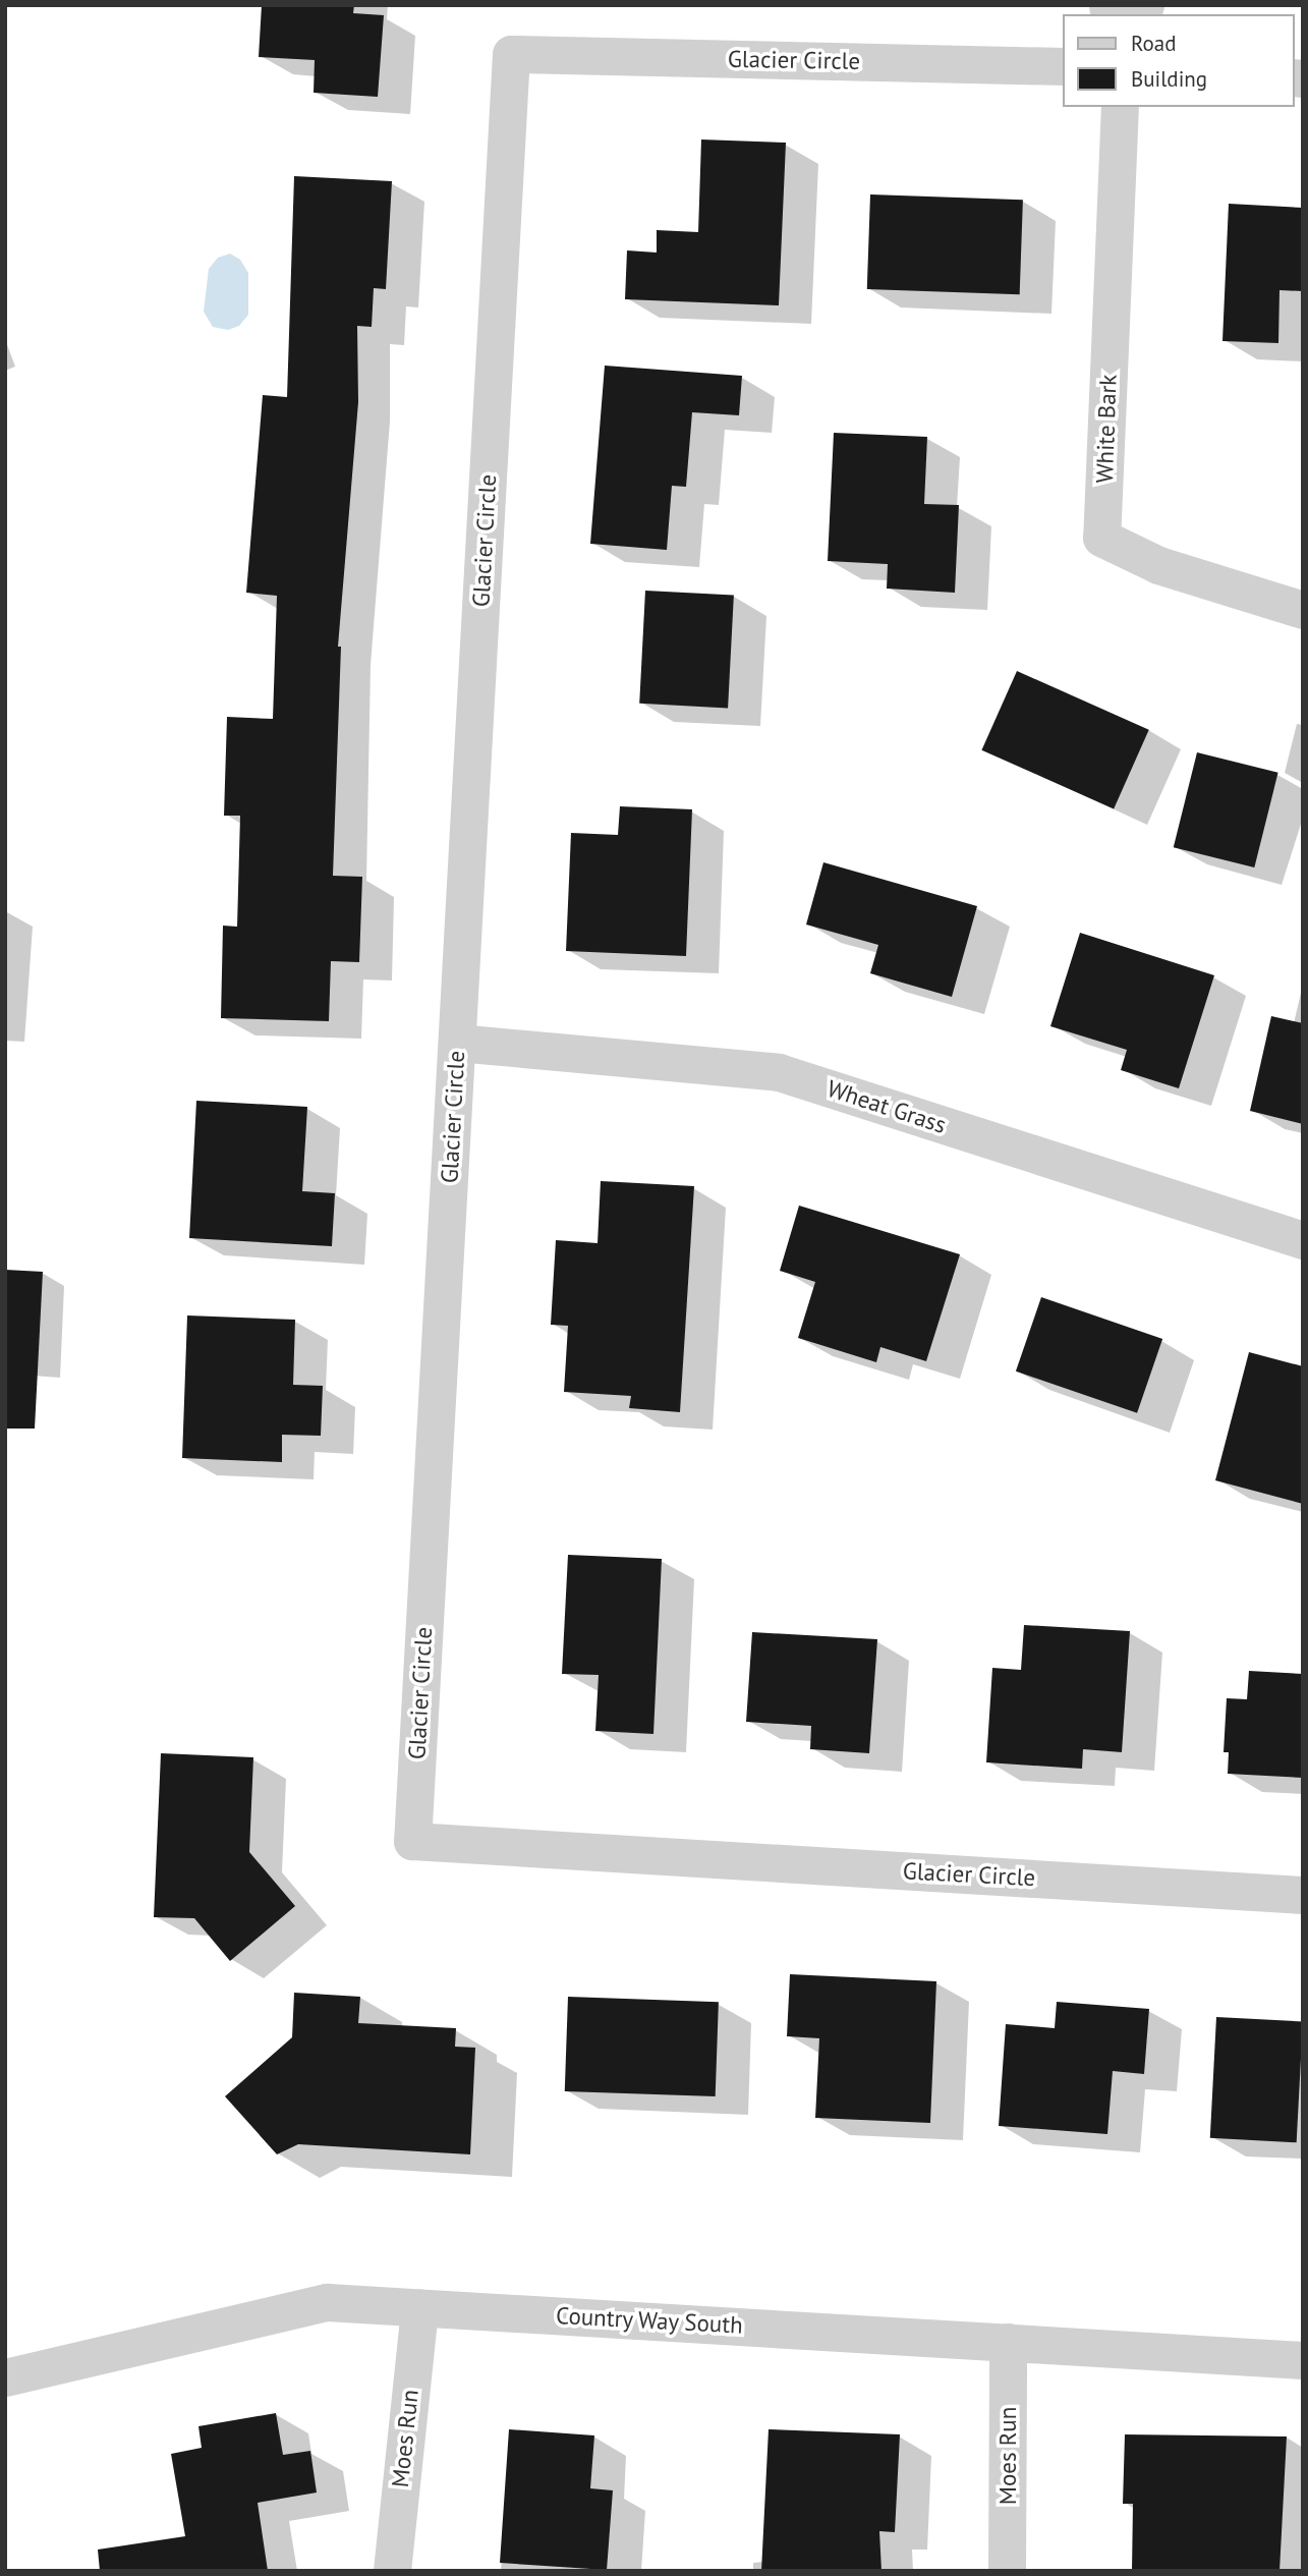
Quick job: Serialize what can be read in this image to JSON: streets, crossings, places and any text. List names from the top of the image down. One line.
{"streets":{"street":["Glacier Circle","White Bark","Wheat Grass","Country Way South","Moes Run"]},"crossings":[["Glacier Circle","Wheat Grass"],["Country Way South","Moes Run"]],"legend":["Road","Building"]}
